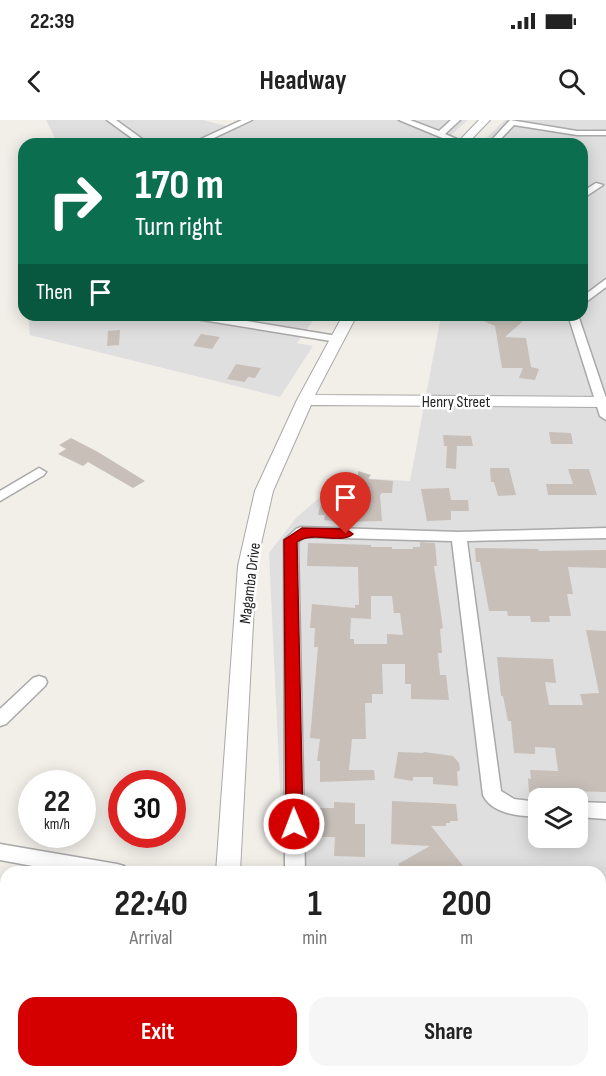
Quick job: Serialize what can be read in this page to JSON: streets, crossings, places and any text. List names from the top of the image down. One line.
{"streets":{"street":["Henry Street","Magamba Drive"]},"crossings":[["Henry Street","Magamba Drive"]],"page":{"status":"22:39","header":"Headway","turn":["170 m","Turn right"],"then":"Then","speed":"22 km/h","limit":"30","eta":["22:40","Arrival","1","min","200","m"],"buttons":["Exit","Share"]}}
